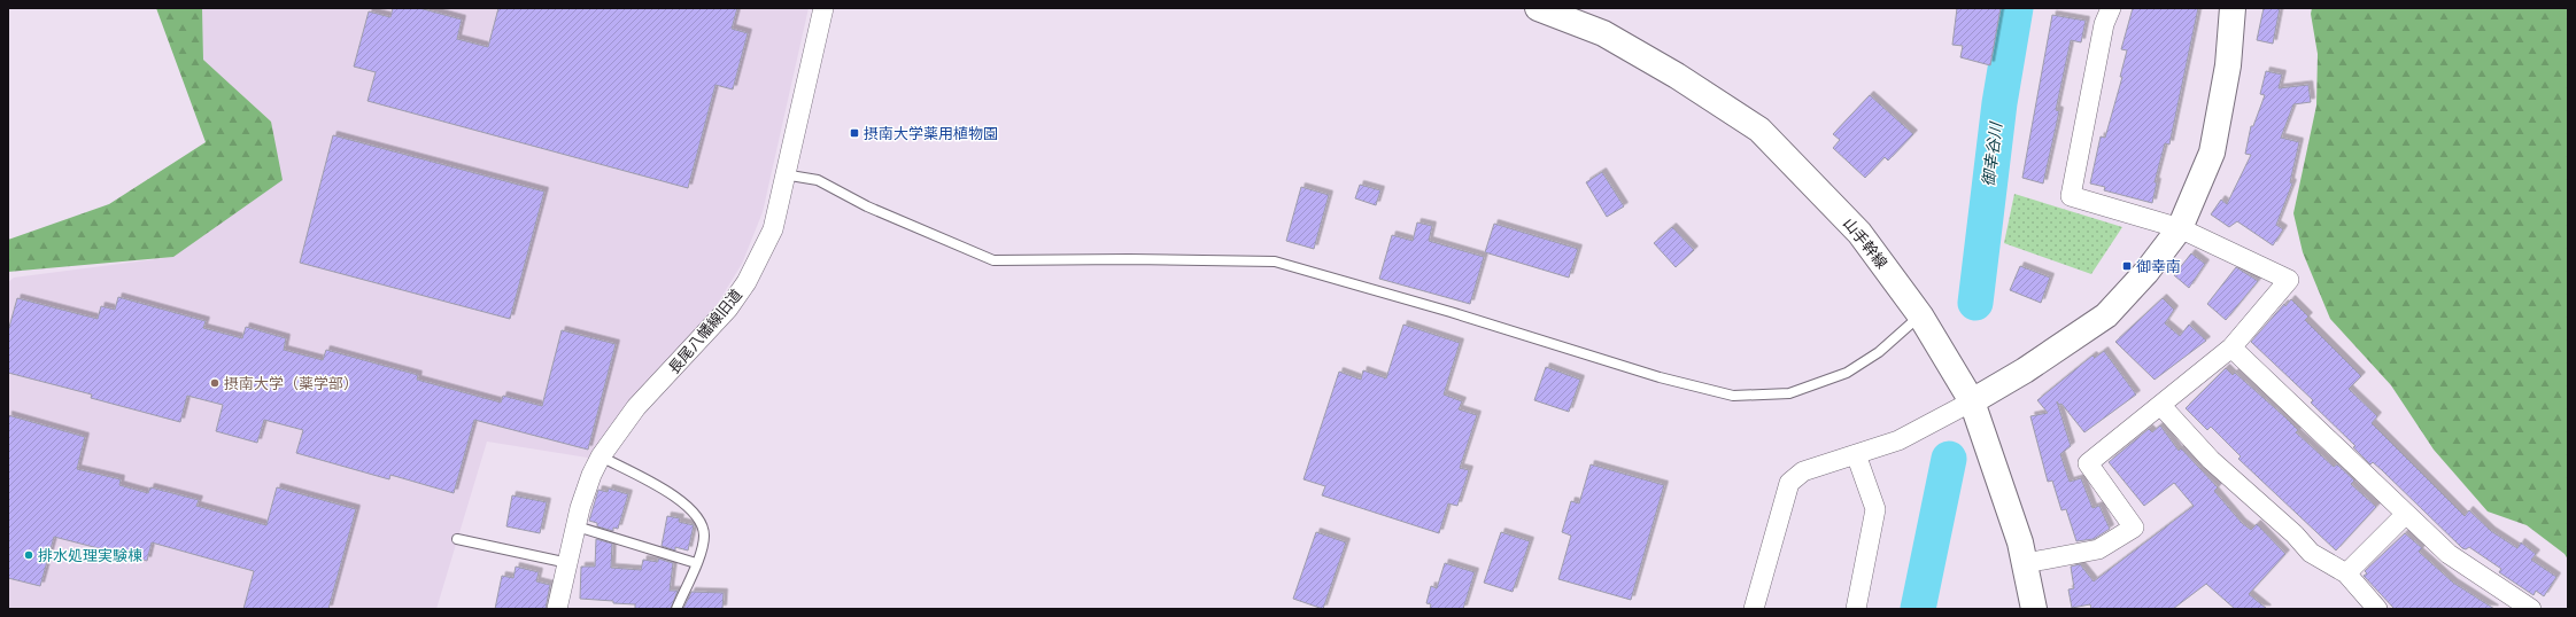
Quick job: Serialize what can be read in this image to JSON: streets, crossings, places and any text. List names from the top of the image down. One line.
{"streets":{"main road":["山手幹線"],"street":["長尾八幡線旧道"]},"water":["御幸谷川"],"places":{"transit":["摂南大学薬用植物園","御幸南"],"other":["摂南大学（薬学部）","排水処理実験棟"]}}
